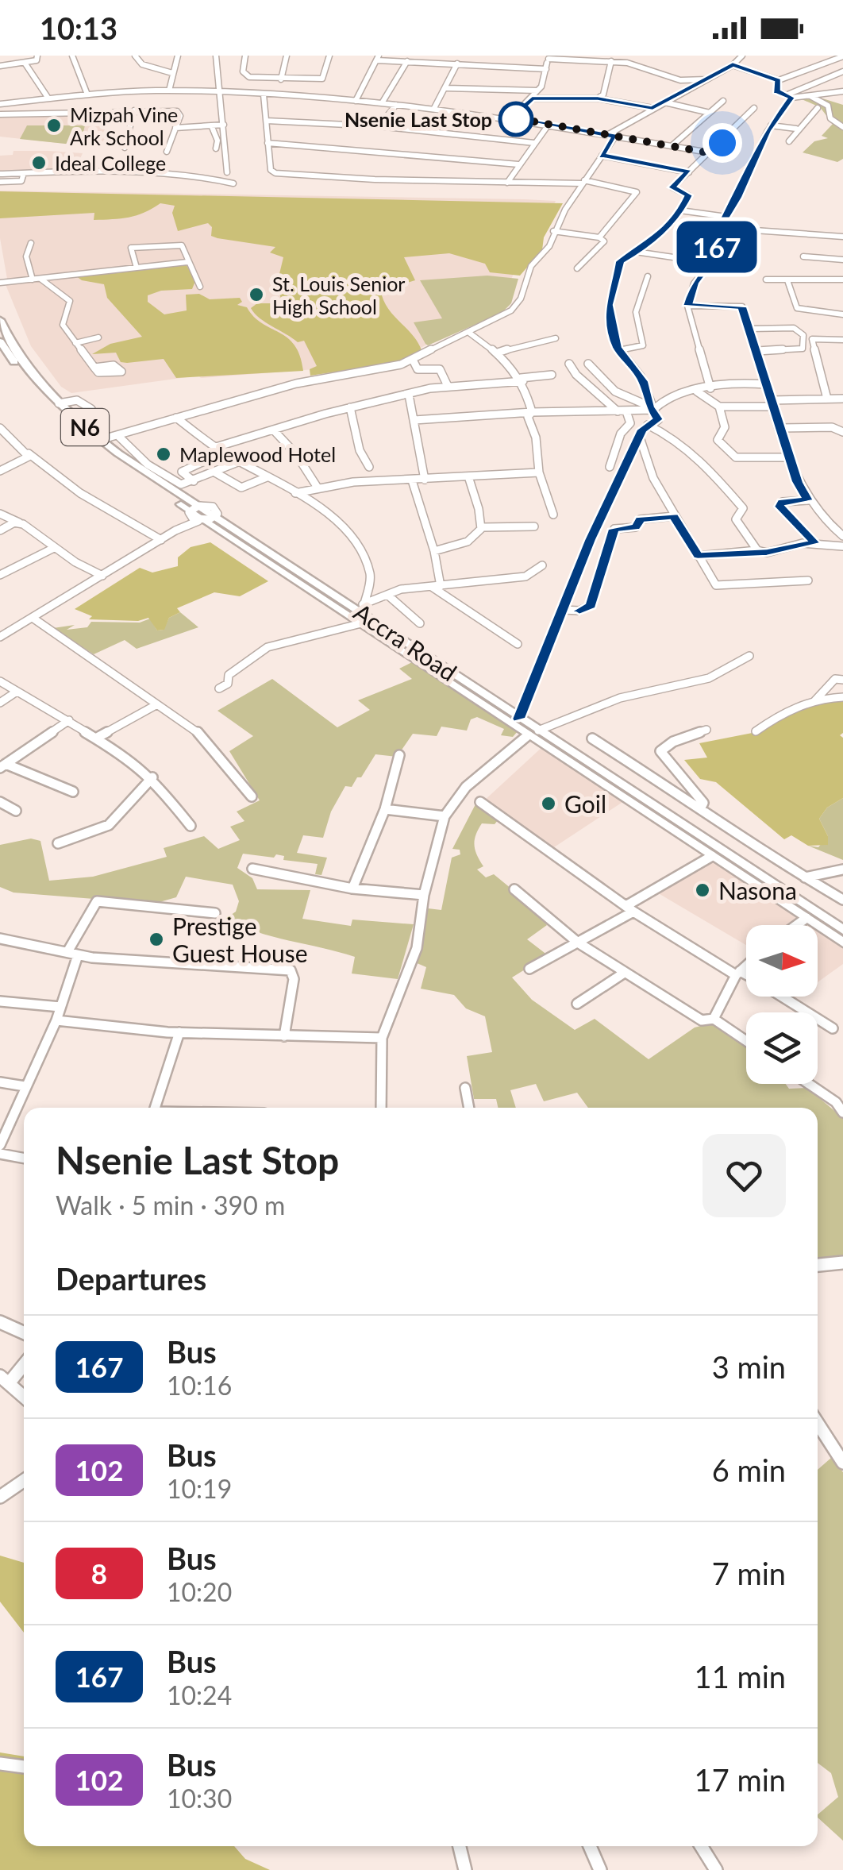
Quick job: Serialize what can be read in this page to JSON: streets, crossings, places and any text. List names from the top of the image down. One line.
{"streets":{"highway":["N6","Accra Road"]},"places":["Nsenie Last Stop","Mizpah Vine Ark School","Ideal College","St. Louis Senior High School","Maplewood Hotel","Goil","Nasona","Prestige Guest House"],"lines":["bus line 167"],"north":"right","page":{"status":"10:13","on_map":"167","heading":[["Nsenie Last Stop","Walk · 5 min · 390 m"],"Departures"],"list":[{"mark":"167","name":"Bus","note":"10:16","value":"3 min"},{"mark":"102","name":"Bus","note":"10:19","value":"6 min"},{"mark":"8","name":"Bus","note":"10:20","value":"7 min"},{"mark":"167","name":"Bus","note":"10:24","value":"11 min"},{"mark":"102","name":"Bus","note":"10:30","value":"17 min"}]}}
